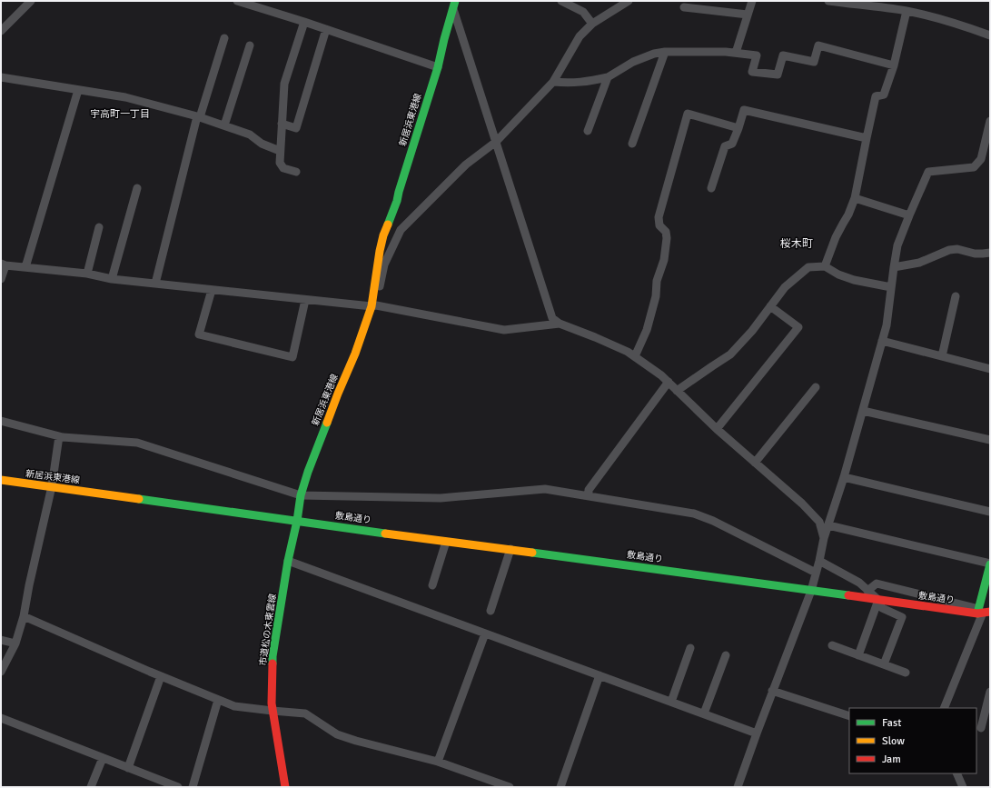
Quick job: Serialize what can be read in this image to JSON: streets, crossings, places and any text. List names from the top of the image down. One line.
{"streets":{"street":["新居浜東港線","敷島通り","市道松の木東雲線"]},"crossings":[["新居浜東港線","敷島通り"],["新居浜東港線","市道松の木東雲線"],["敷島通り","市道松の木東雲線"]],"districts":["宇高町一丁目","桜木町"],"legend":["Fast","Slow","Jam"]}
